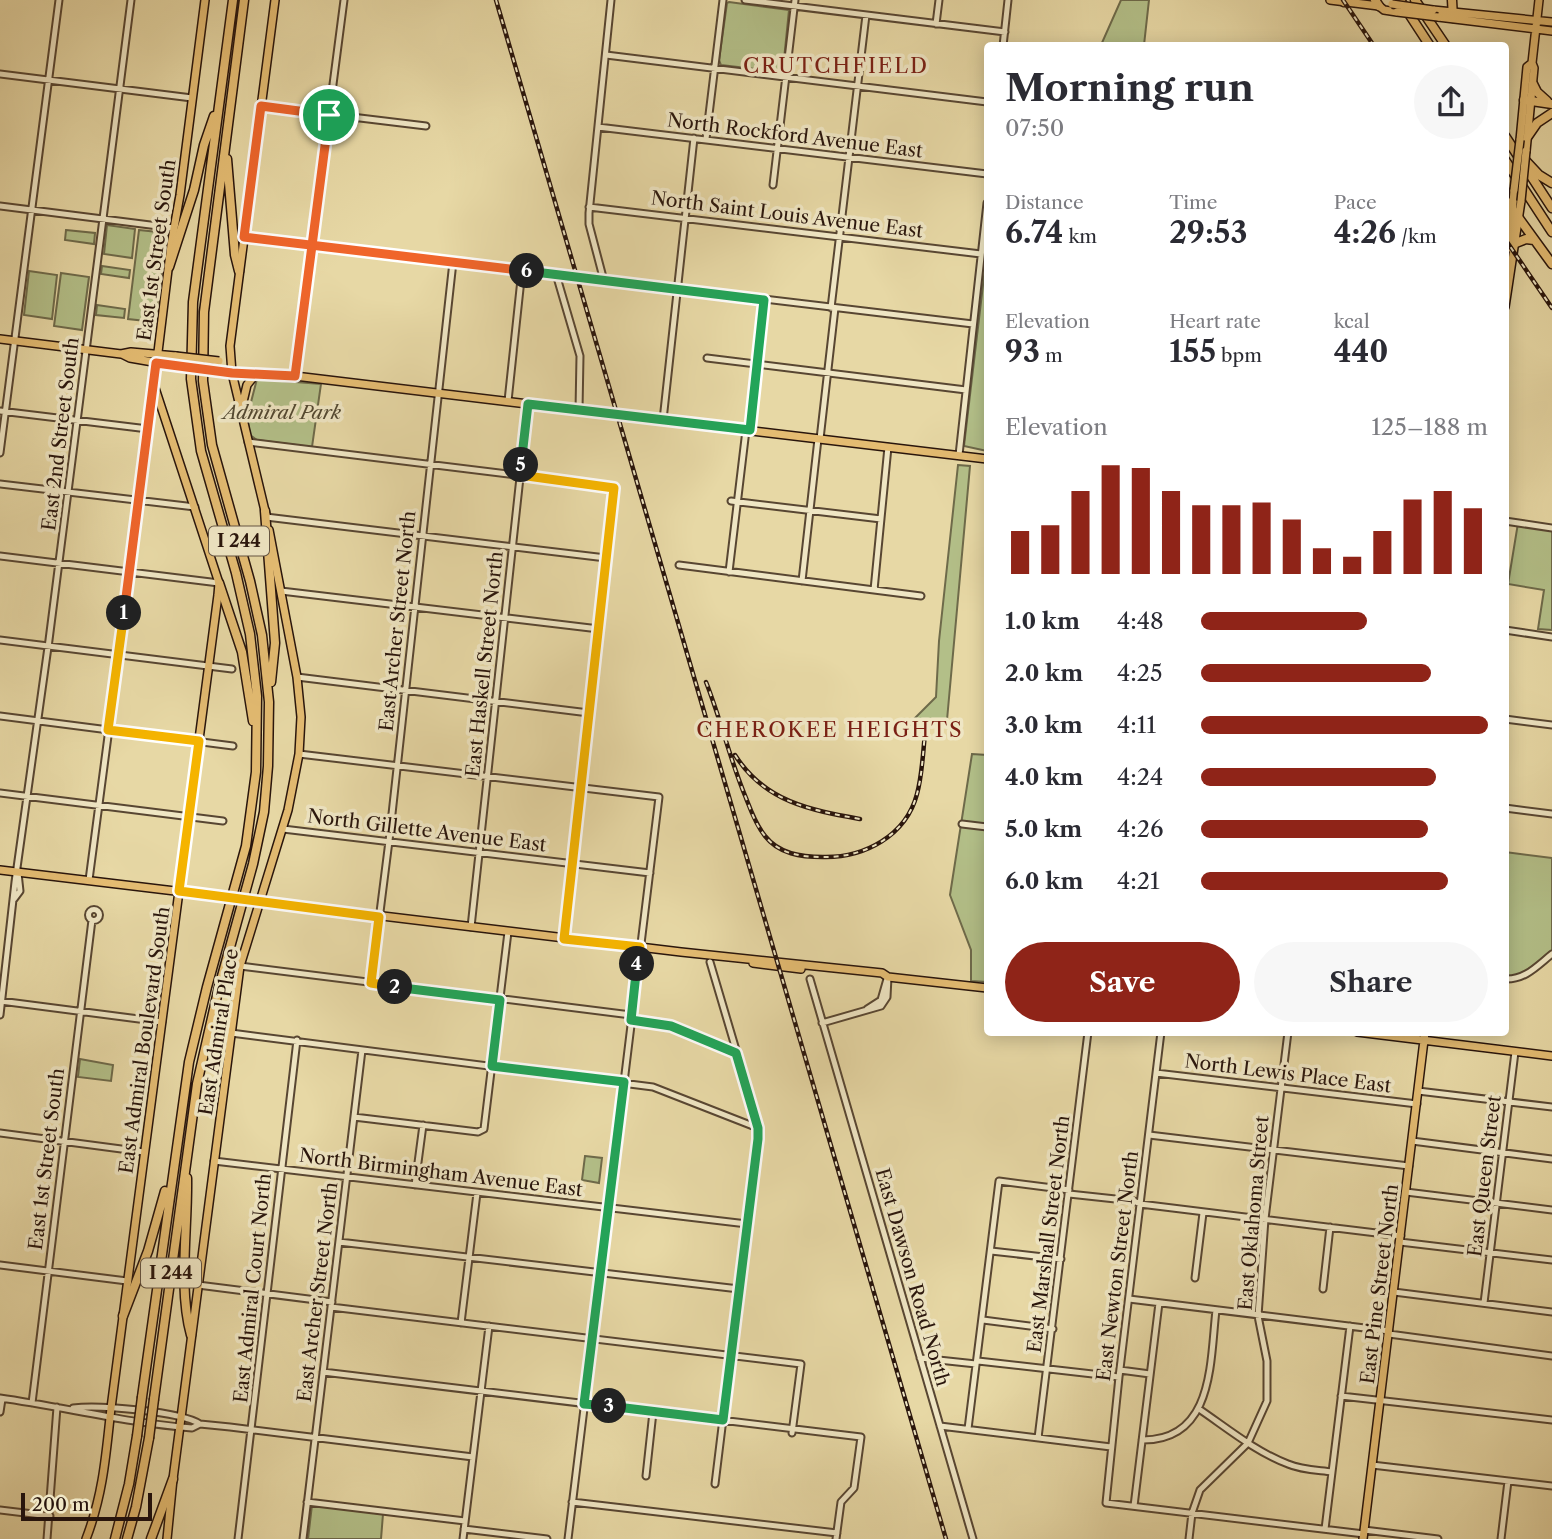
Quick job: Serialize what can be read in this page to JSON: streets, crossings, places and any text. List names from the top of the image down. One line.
{"streets":{"highway":["I 244"],"main road":["East 1st Street South","East Admiral Place","East Admiral Boulevard South","East Pine Street North"],"street":["North Rockford Avenue East","North Saint Louis Avenue East","East 2nd Street South","East Archer Street North","East Haskell Street North","North Gillette Avenue East","North Lewis Place East","North Birmingham Avenue East","East Queen Street","East Oklahoma Street","East Marshall Street North","East Newton Street North","East Dawson Road North","East Admiral Court North"]},"crossings":[["East 1st Street South","East Admiral Boulevard South"],["East Archer Street North","North Gillette Avenue East"],["East Archer Street North","North Birmingham Avenue East"],["East Haskell Street North","North Gillette Avenue East"],["North Gillette Avenue East","East Admiral Place"],["East Admiral Place","North Birmingham Avenue East"],["North Lewis Place East","East Queen Street"],["North Lewis Place East","East Oklahoma Street"],["North Lewis Place East","East Newton Street North"],["North Lewis Place East","East Pine Street North"],["North Birmingham Avenue East","East Admiral Court North"]],"districts":["CRUTCHFIELD","CHEROKEE HEIGHTS"],"parks":["Admiral Park"],"scale_bar":"200 m","page":{"heading":["Morning run","07:50"],"stats":[["Distance","6.74 km"],["Time","29:53"],["Pace","4:26 /km"],["Elevation","93 m"],["Heart rate","155 bpm"],["kcal","440"]],"pins":["6","5","1","4","2","3"],"chart":["Elevation","125–188 m"],"list":[{"name":"1.0 km","note":"4:48"},{"name":"2.0 km","note":"4:25"},{"name":"3.0 km","note":"4:11"},{"name":"4.0 km","note":"4:24"},{"name":"5.0 km","note":"4:26"},{"name":"6.0 km","note":"4:21"}],"buttons":["Save","Share"],"scale":"200 m"}}
